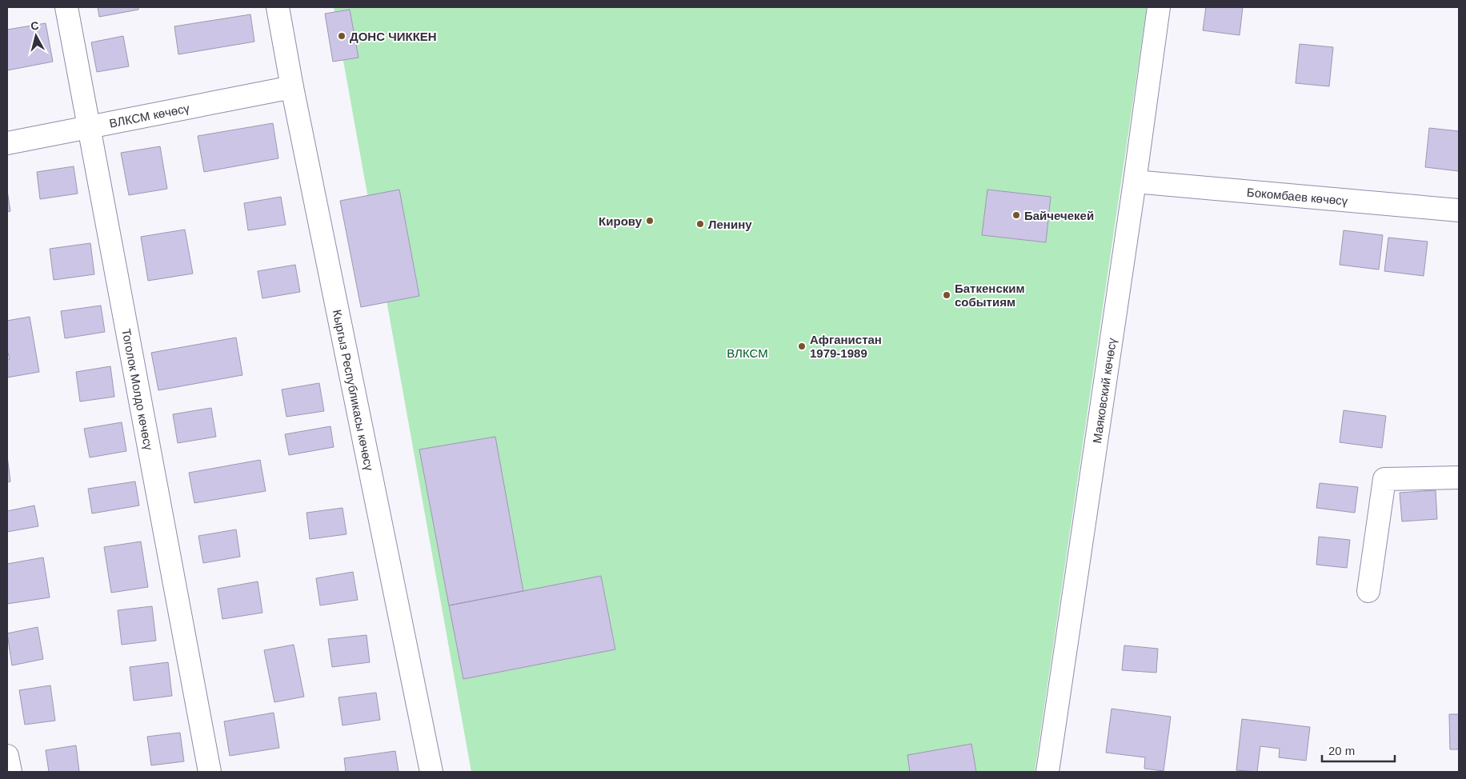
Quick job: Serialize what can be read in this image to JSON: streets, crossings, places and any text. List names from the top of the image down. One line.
{"streets":{"street":["ВЛКСМ көчөсү","Бокомбаев көчөсү","Тоголок Молдо көчөсү","Кыргыз Республикасы көчөсү","Маяковский көчөсү"]},"crossings":[["ВЛКСМ көчөсү","Тоголок Молдо көчөсү"],["ВЛКСМ көчөсү","Кыргыз Республикасы көчөсү"],["Бокомбаев көчөсү","Маяковский көчөсү"]],"parks":["ВЛКСМ"],"places":["ДОНС ЧИККЕН","Байчечекей","Кирову","Ленину","Баткенским событиям","Афганистан 1979-1989"],"scale_bar":"20 m","north":"top"}
